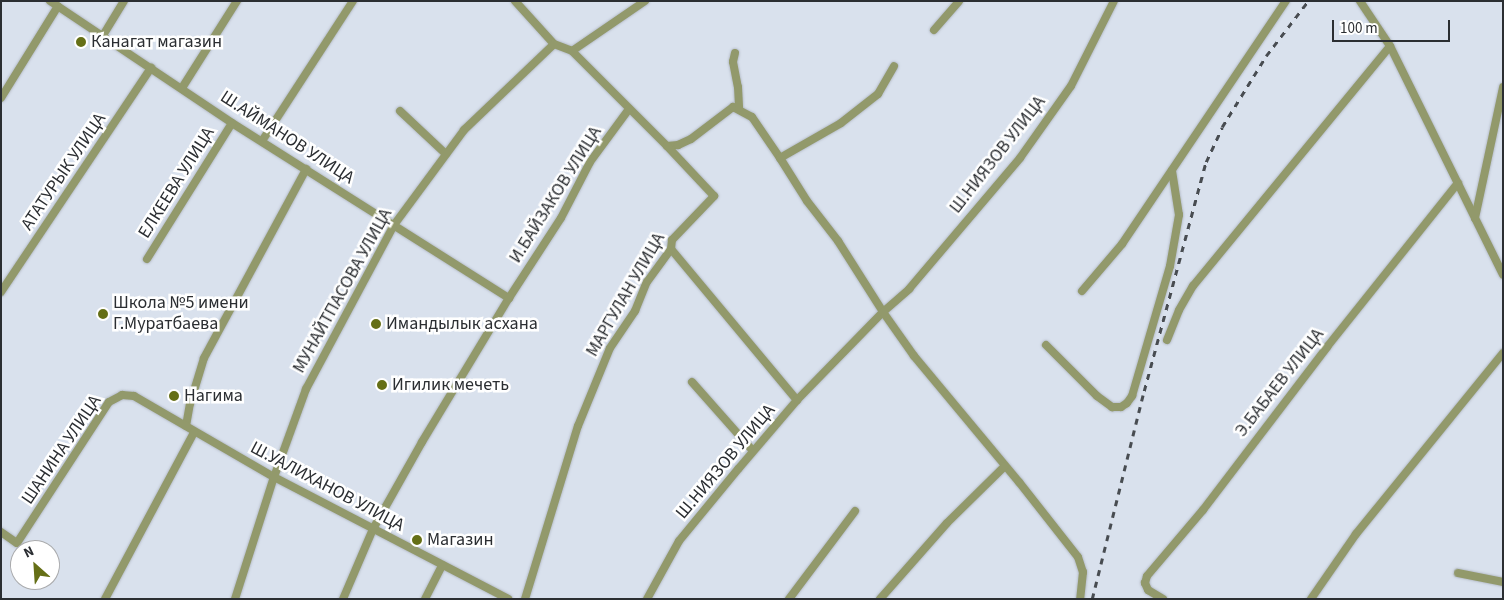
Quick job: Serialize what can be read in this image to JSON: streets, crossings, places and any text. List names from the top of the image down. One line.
{"streets":{"street":["Ш.АЙМАНОВ УЛИЦА","Ш.НИЯЗОВ УЛИЦА","АТАТУРЫК УЛИЦА","ЕЛКЕЕВА УЛИЦА","И.БАЙЗАКОВ УЛИЦА","МУНАЙТПАСОВА УЛИЦА","МАРГУЛАН УЛИЦА","Э.БАБАЕВ УЛИЦА","ШАНИНА УЛИЦА","Ш.УАЛИХАНОВ УЛИЦА"]},"crossings":[["Ш.АЙМАНОВ УЛИЦА","АТАТУРЫК УЛИЦА"],["Ш.АЙМАНОВ УЛИЦА","ЕЛКЕЕВА УЛИЦА"],["Ш.АЙМАНОВ УЛИЦА","И.БАЙЗАКОВ УЛИЦА"],["Ш.АЙМАНОВ УЛИЦА","МУНАЙТПАСОВА УЛИЦА"],["И.БАЙЗАКОВ УЛИЦА","Ш.УАЛИХАНОВ УЛИЦА"],["МУНАЙТПАСОВА УЛИЦА","Ш.УАЛИХАНОВ УЛИЦА"],["ШАНИНА УЛИЦА","Ш.УАЛИХАНОВ УЛИЦА"]],"places":["Канагат магазин","Школа №5 имени Г.Муратбаева","Имандылык асхана","Игилик мечеть","Нагима","Магазин"],"scale_bar":"100 m","north":"top left"}
